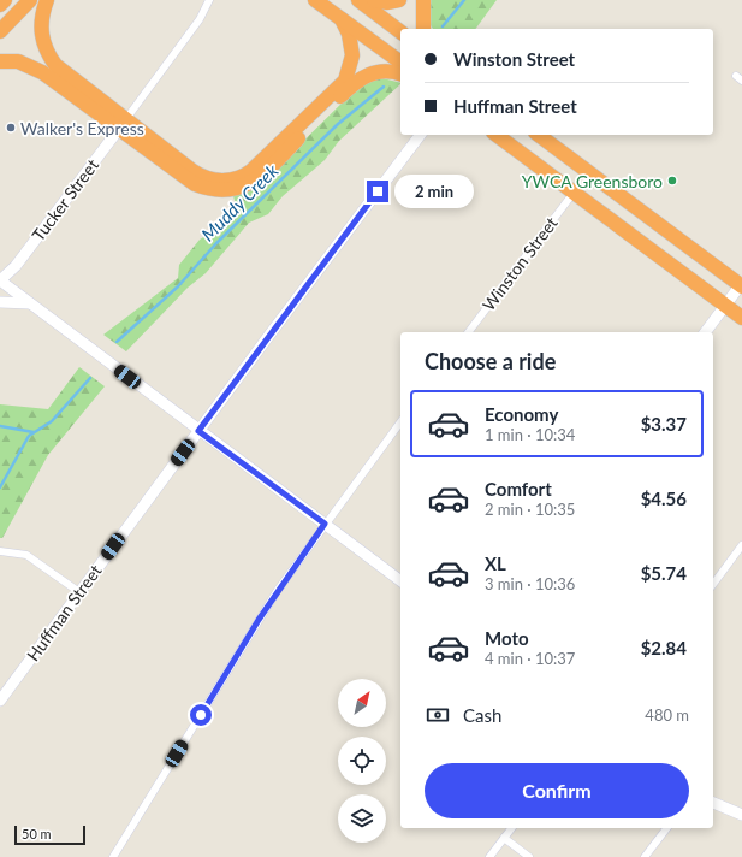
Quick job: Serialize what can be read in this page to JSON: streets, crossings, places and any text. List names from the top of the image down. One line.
{"streets":{"street":["Tucker Street","Winston Street","Huffman Street"]},"water":["Muddy Creek"],"places":["Walker's Express","YWCA Greensboro"],"scale_bar":"50 m","north":"top right","page":{"banner":["Winston Street","Huffman Street"],"bubble":"2 min","heading":"Choose a ride","list":[{"name":"Economy","note":"1 min · 10:34","value":"$3.37"},{"name":"Comfort","note":"2 min · 10:35","value":"$4.56"},{"name":"XL","note":"3 min · 10:36","value":"$5.74"},{"name":"Moto","note":"4 min · 10:37","value":"$2.84"}],"pay":["Cash","480 m"],"buttons":"Confirm","scale":"50 m"}}
